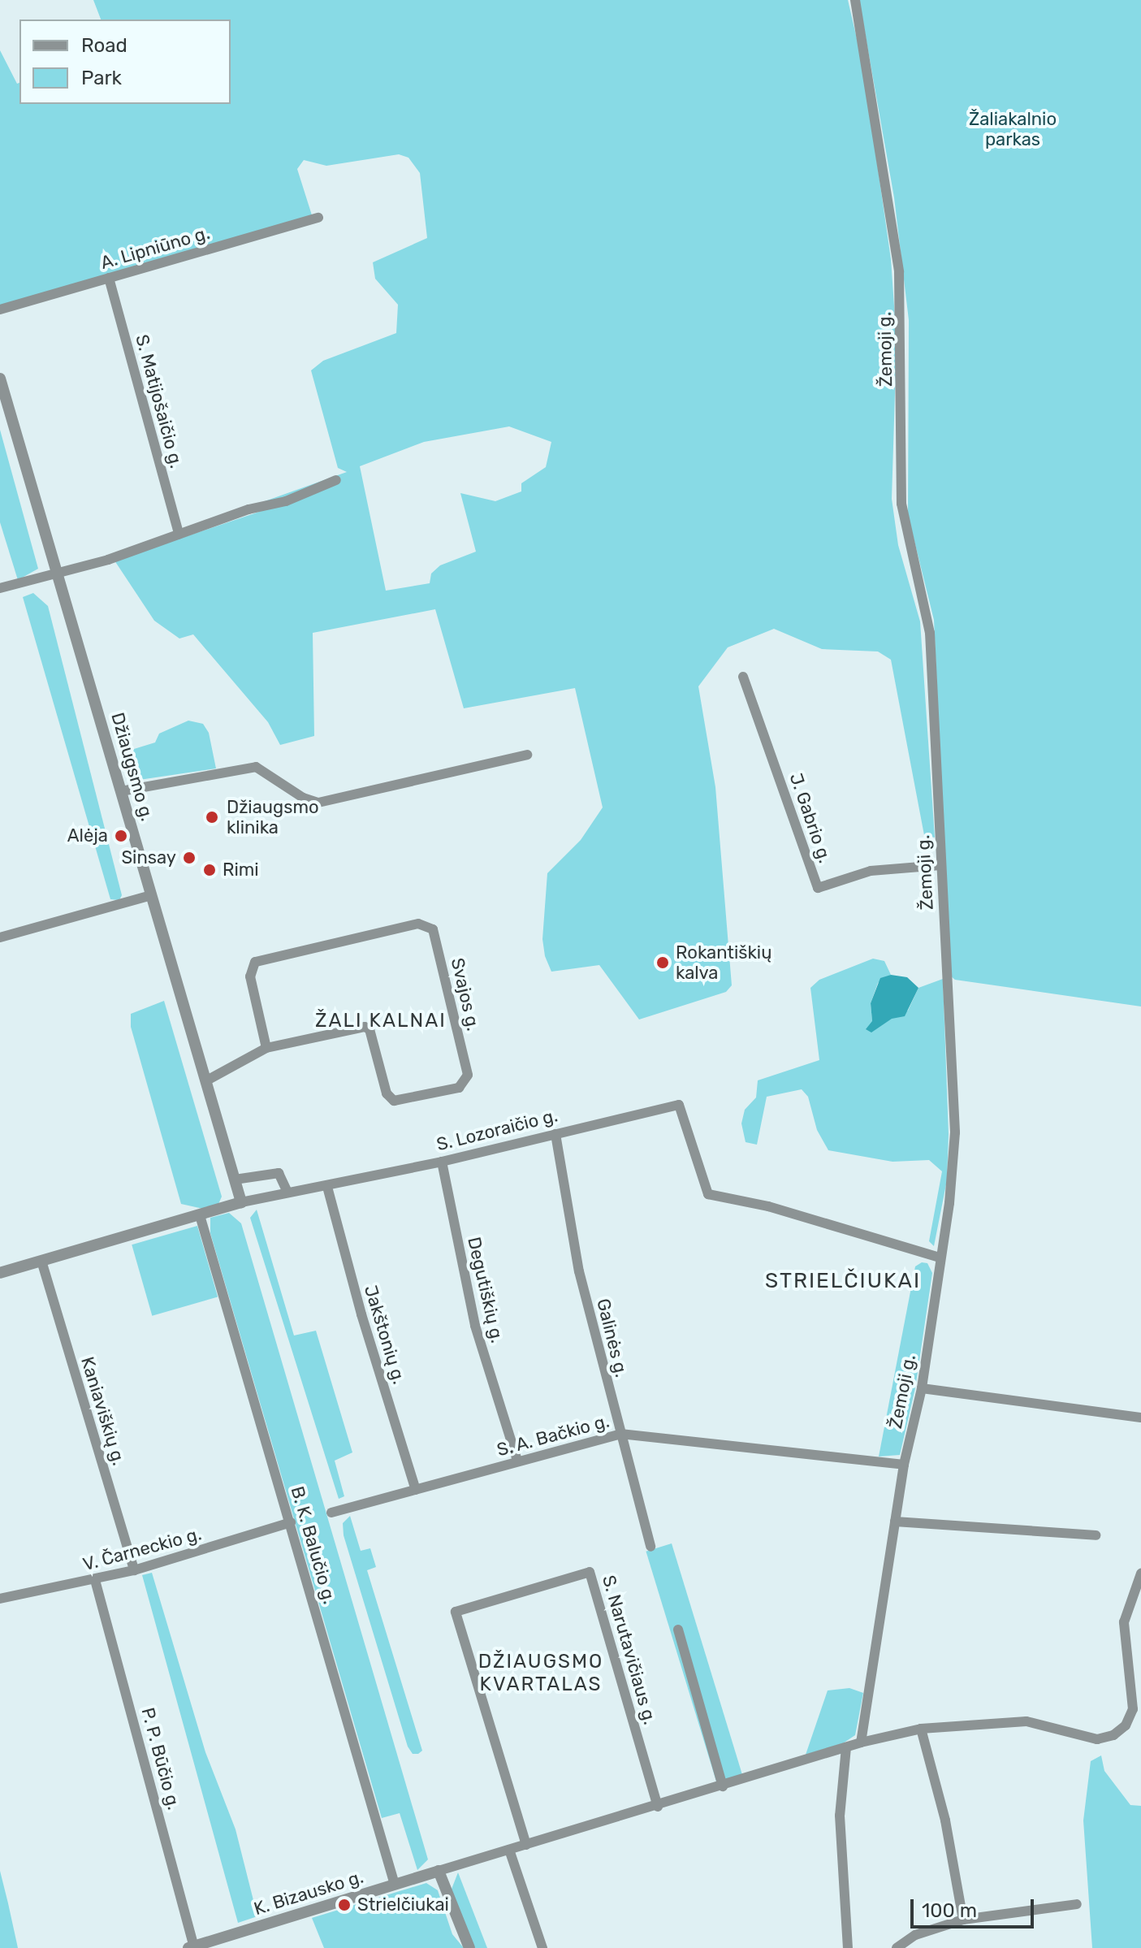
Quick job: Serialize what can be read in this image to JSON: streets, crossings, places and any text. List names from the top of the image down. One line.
{"streets":{"street":["A. Lipniūno g.","Žemoji g.","S. Matijošaičio g.","Džiaugsmo g.","J. Gabrio g.","Svajos g.","S. Lozoraičio g.","Degutiškių g.","Jakštonių g.","Galinės g.","Kaniaviškių g.","S. A. Bačkio g.","B. K. Balučio g.","V. Čarneckio g.","S. Narutavičiaus g.","P. P. Būčio g.","K. Bizausko g."]},"crossings":[["A. Lipniūno g.","S. Matijošaičio g."],["Žemoji g.","J. Gabrio g."],["Žemoji g.","S. Lozoraičio g."],["Žemoji g.","S. A. Bačkio g."],["Džiaugsmo g.","Svajos g."],["Džiaugsmo g.","S. Lozoraičio g."],["S. Lozoraičio g.","Degutiškių g."],["S. Lozoraičio g.","Jakštonių g."],["S. Lozoraičio g.","Galinės g."],["S. Lozoraičio g.","Kaniaviškių g."],["S. Lozoraičio g.","B. K. Balučio g."],["Degutiškių g.","S. A. Bačkio g."],["Jakštonių g.","S. A. Bačkio g."],["Galinės g.","S. A. Bačkio g."],["Kaniaviškių g.","V. Čarneckio g."],["B. K. Balučio g.","V. Čarneckio g."],["B. K. Balučio g.","K. Bizausko g."],["V. Čarneckio g.","P. P. Būčio g."],["P. P. Būčio g.","K. Bizausko g."]],"districts":["ŽALI KALNAI","STRIELČIUKAI","DŽIAUGSMO KVARTALAS"],"parks":["Žaliakalnio parkas"],"places":["Džiaugsmo klinika","Alėja","Sinsay","Rimi","Rokantiškių kalva","Strielčiukai"],"legend":["Road","Park"],"scale_bar":"100 m"}
